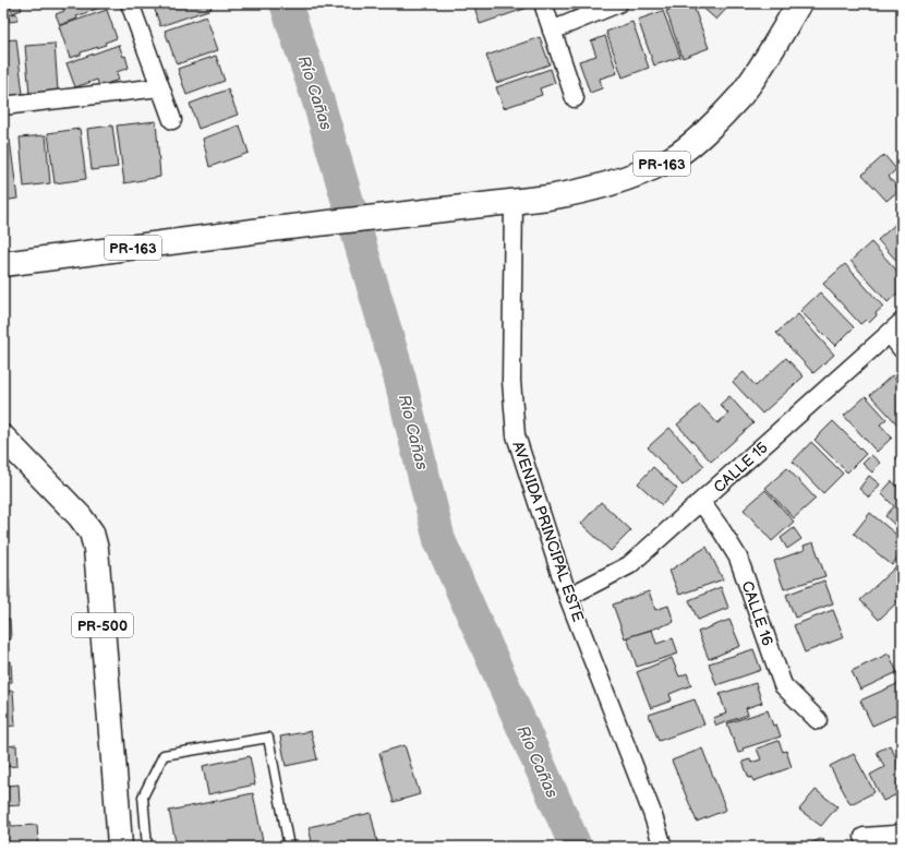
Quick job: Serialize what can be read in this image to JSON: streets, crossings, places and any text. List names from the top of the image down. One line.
{"streets":{"highway":["PR-163","PR-500"],"street":["CALLE 15","AVENIDA PRINCIPAL ESTE","CALLE 16"]},"crossings":[["PR-163","AVENIDA PRINCIPAL ESTE"],["CALLE 15","AVENIDA PRINCIPAL ESTE"],["CALLE 15","CALLE 16"]],"water":["Río Cañas"]}
